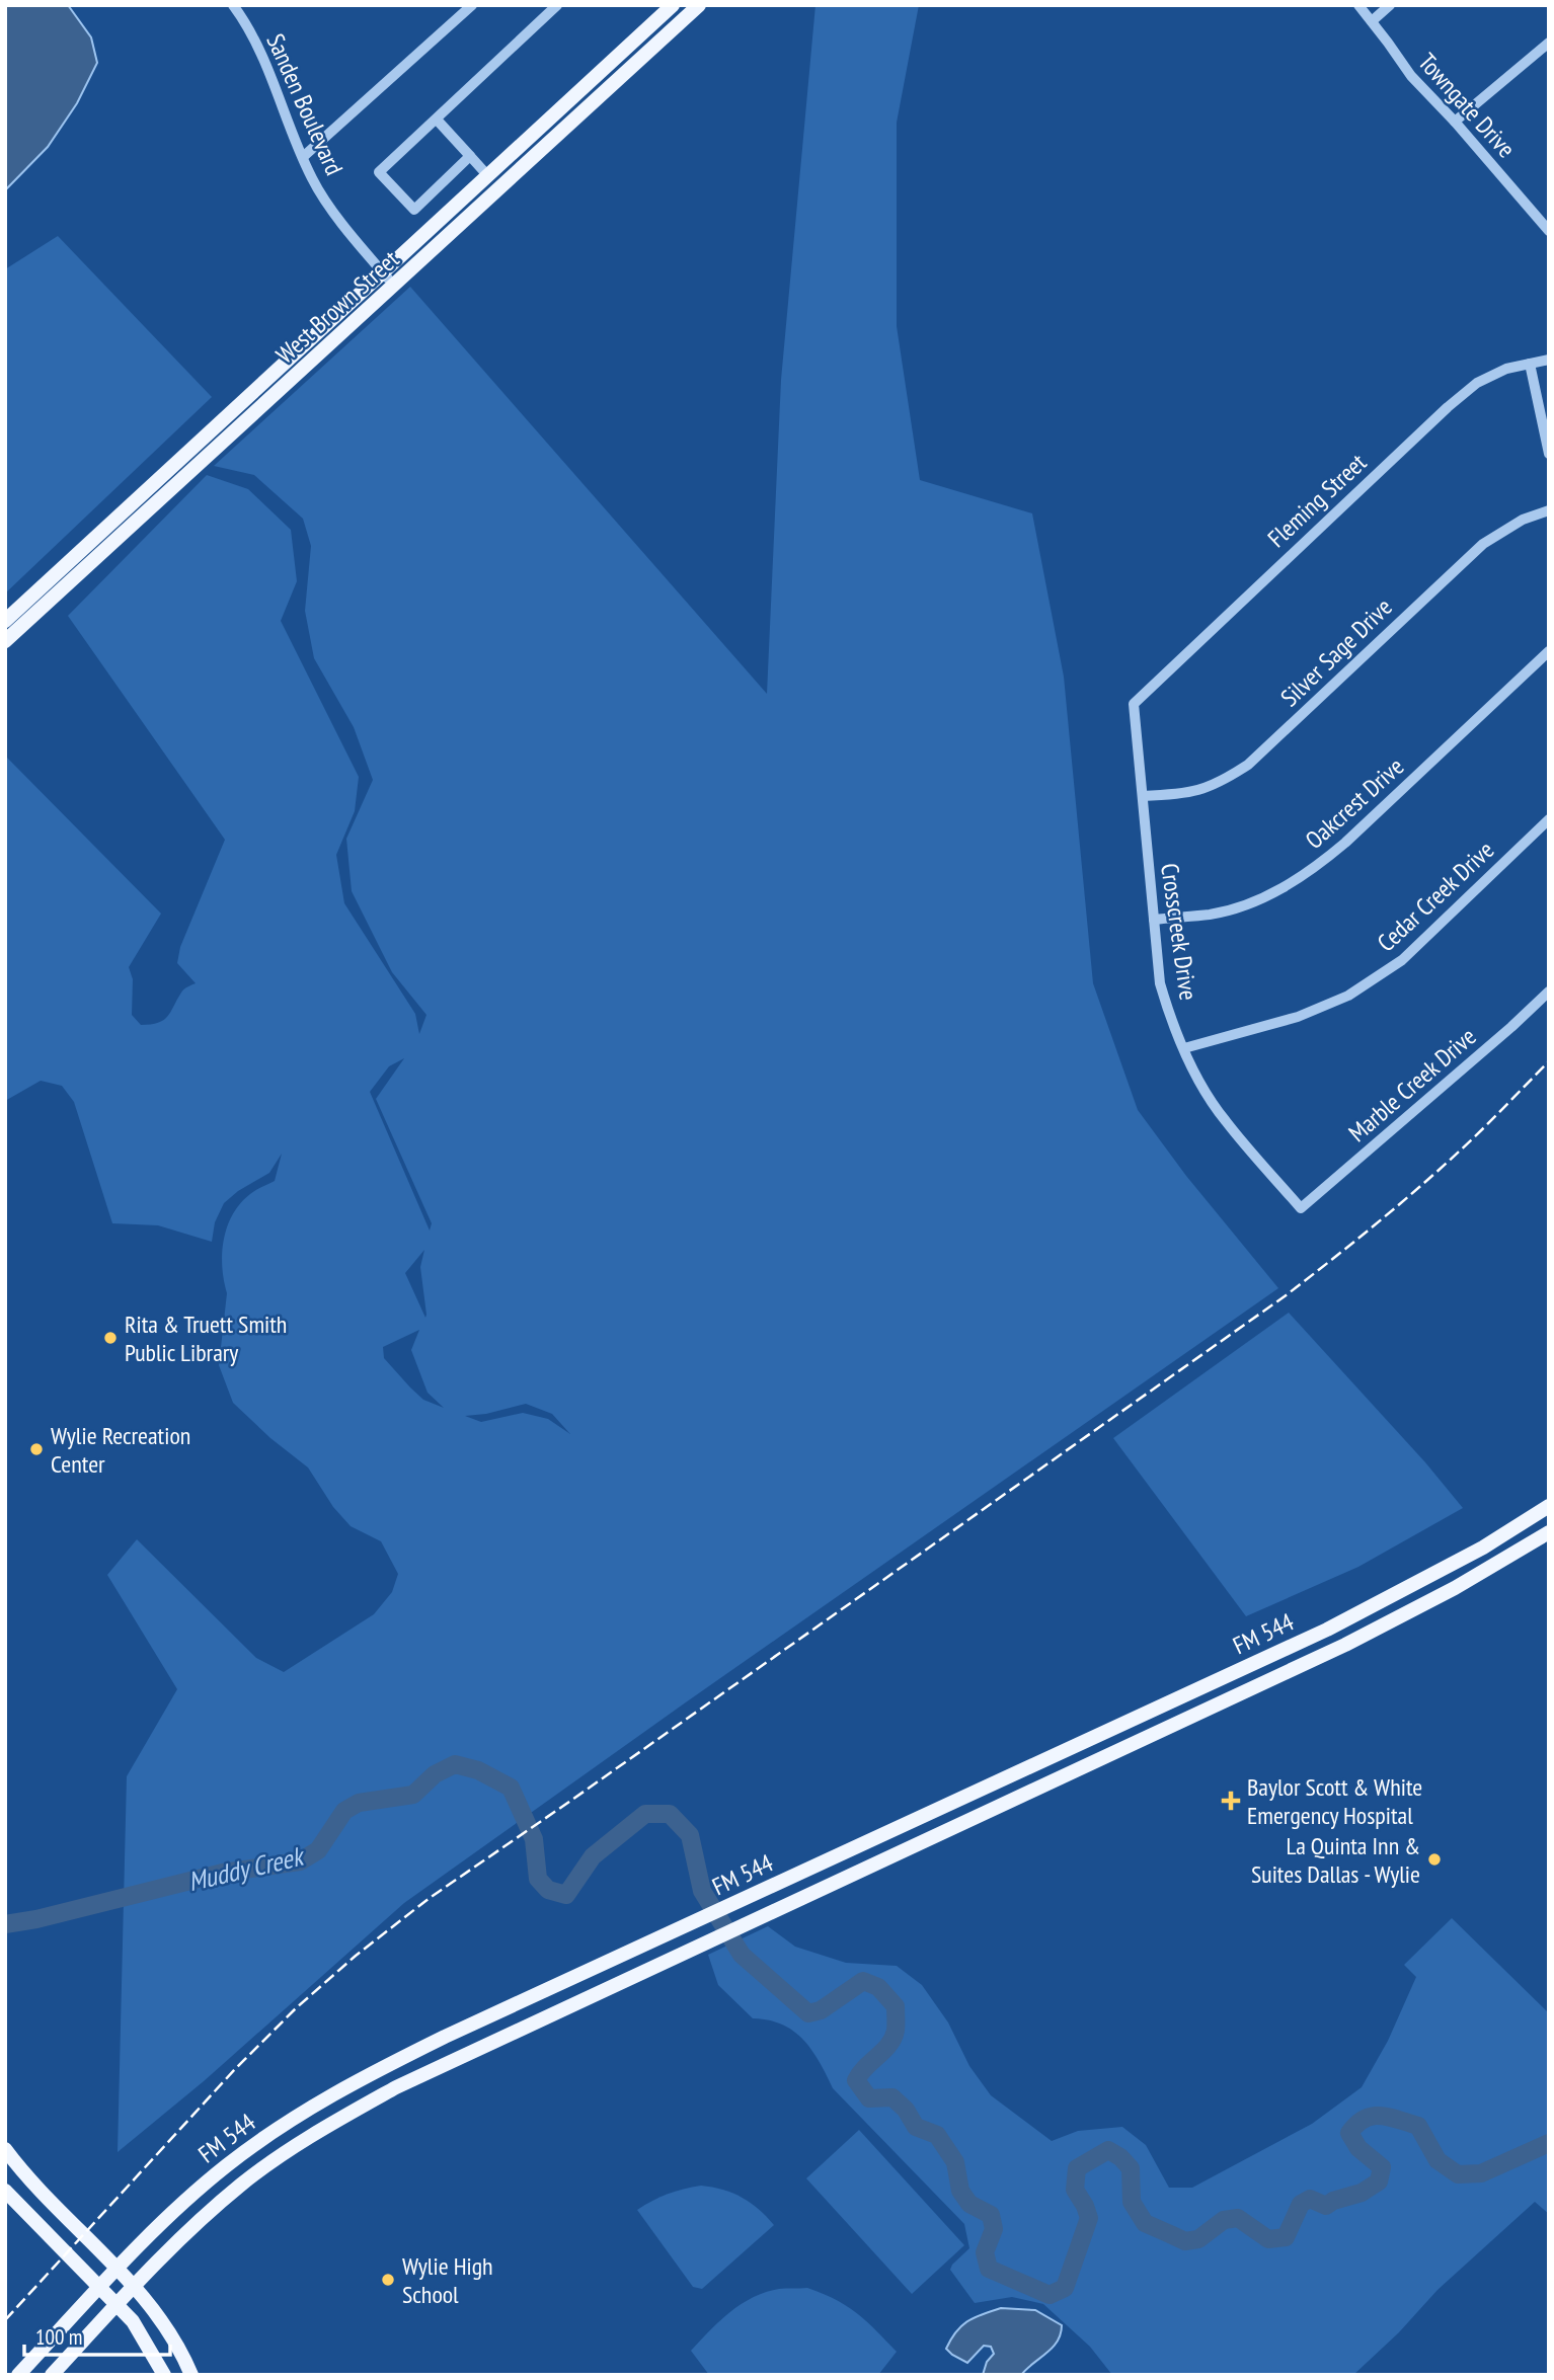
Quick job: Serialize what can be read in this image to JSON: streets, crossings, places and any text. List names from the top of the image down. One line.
{"streets":{"main road":["West Brown Street","FM 544"],"street":["Sanden Boulevard","Towngate Drive","Fleming Street","Silver Sage Drive","Oakcrest Drive","Cedar Creek Drive","Crosscreek Drive","Marble Creek Drive"]},"crossings":[["Sanden Boulevard","West Brown Street"],["Fleming Street","Crosscreek Drive"],["Silver Sage Drive","Crosscreek Drive"],["Oakcrest Drive","Crosscreek Drive"],["Cedar Creek Drive","Crosscreek Drive"],["Crosscreek Drive","Marble Creek Drive"]],"water":["Muddy Creek"],"places":{"other":["Rita & Truett Smith Public Library","Wylie Recreation Center","La Quinta Inn & Suites Dallas - Wylie","Wylie High School"],"health":["Baylor Scott & White Emergency Hospital"]},"scale_bar":"100 m"}
